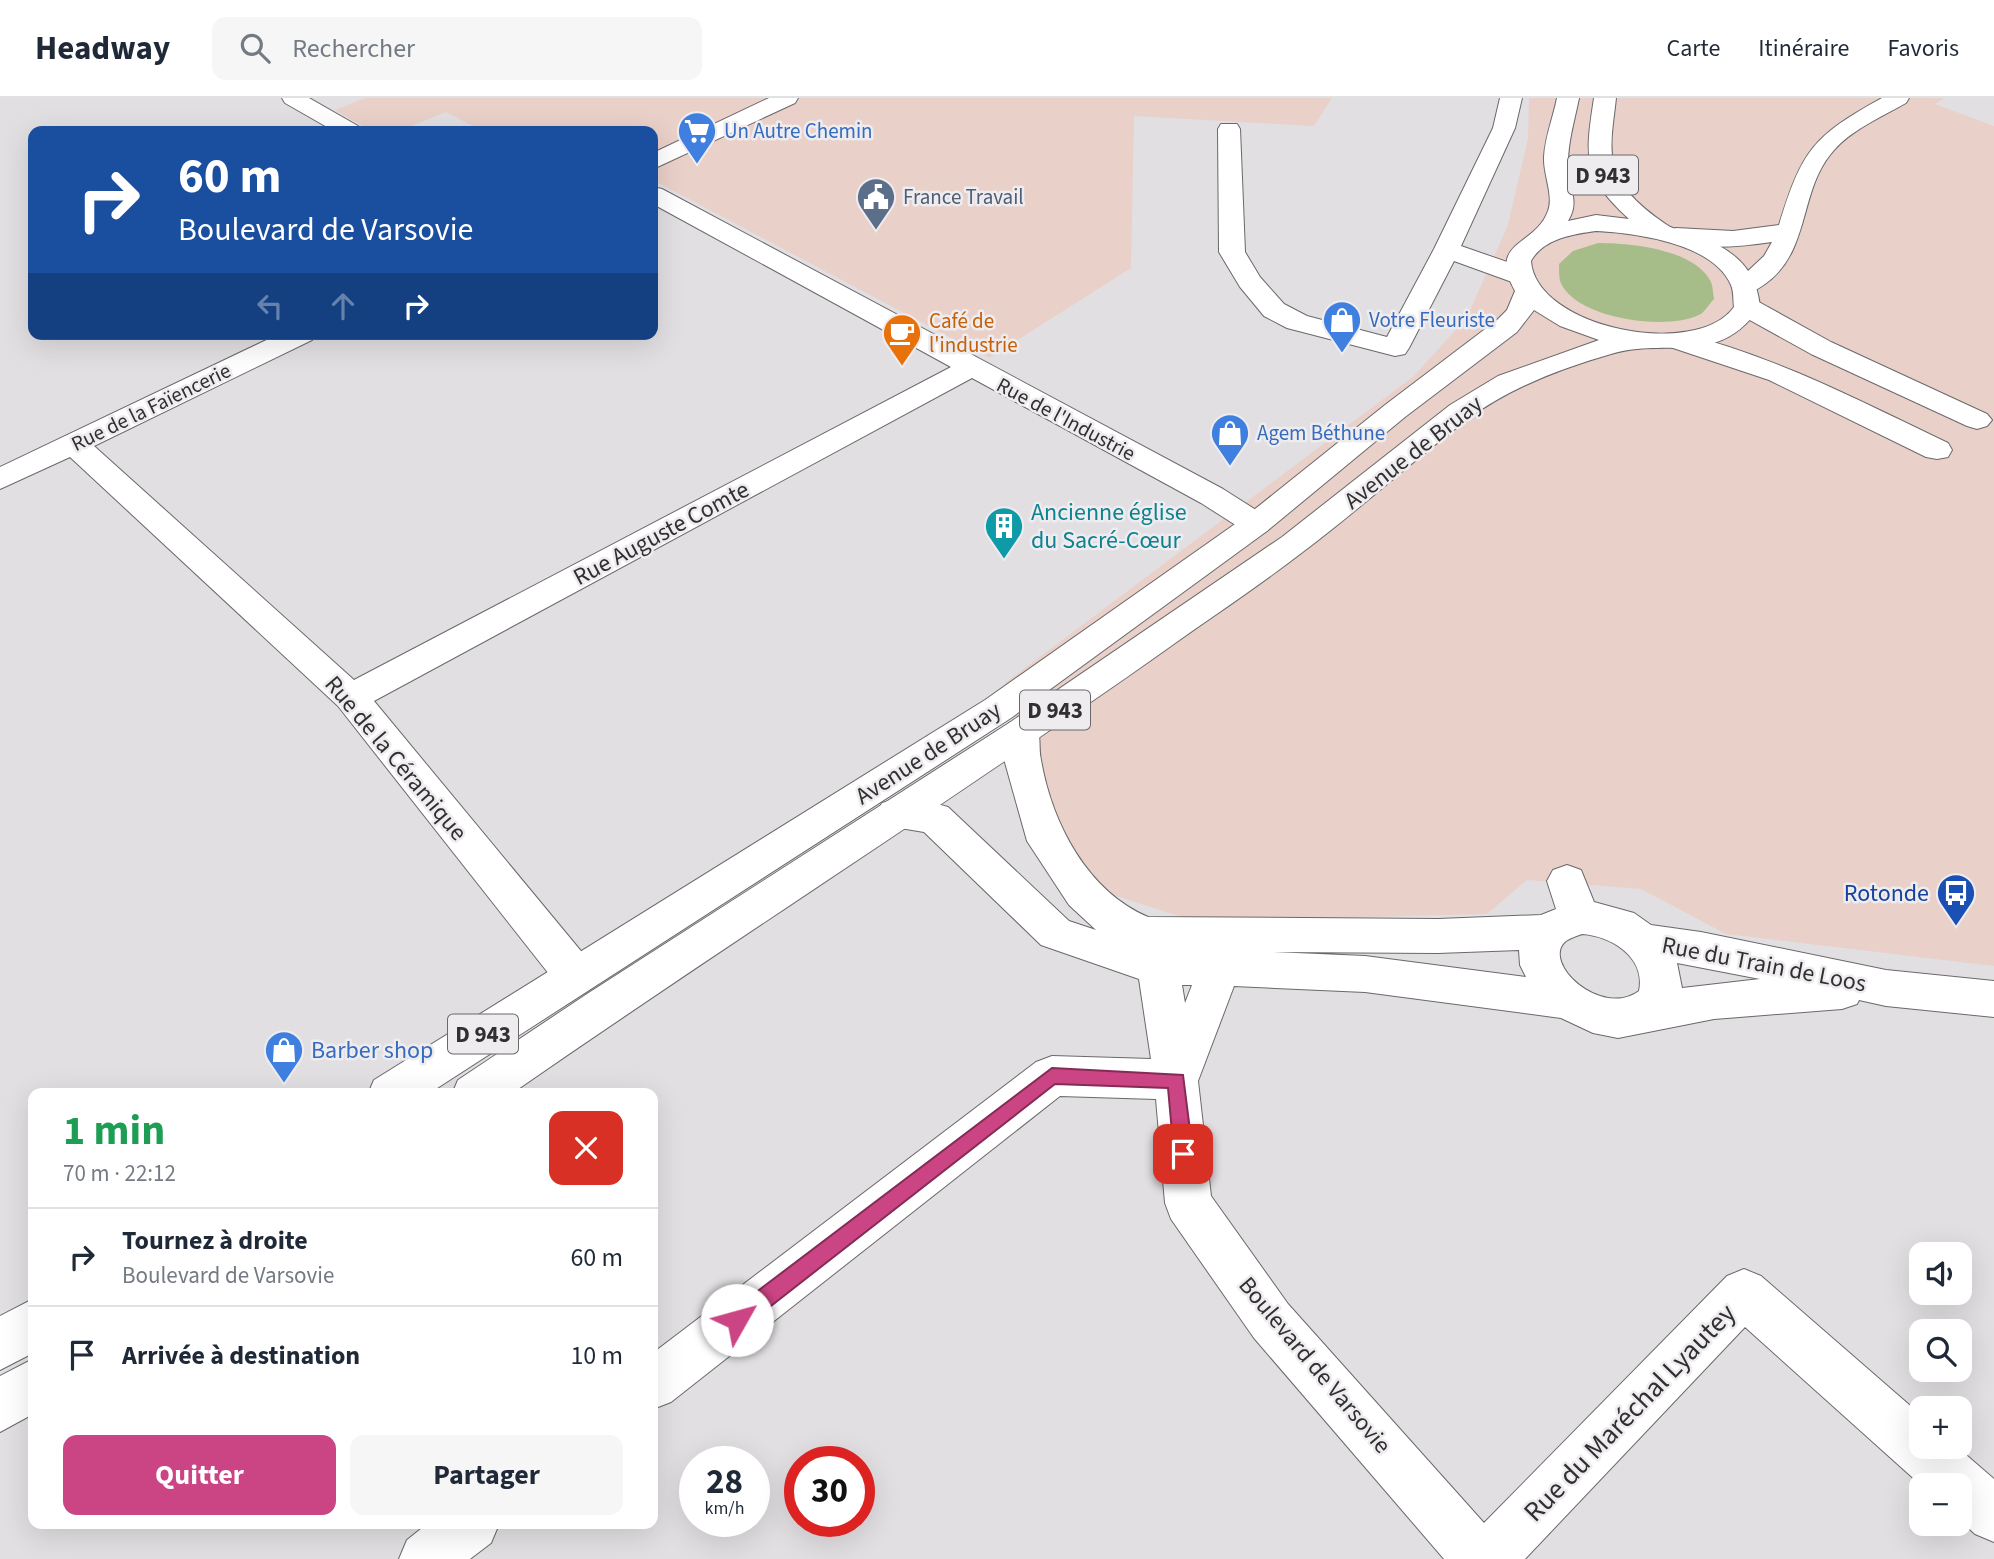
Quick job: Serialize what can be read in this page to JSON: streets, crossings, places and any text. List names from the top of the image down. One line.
{"streets":{"street":["D 943","Rue de la Faïencerie","Rue de l'Industrie","Avenue de Bruay","Rue Auguste Comte","Rue de la Céramique","Rue du Train de Loos","Boulevard de Varsovie","Rue du Maréchal Lyautey"]},"crossings":[["D 943","Avenue de Bruay"],["Rue de la Faïencerie","Rue de la Céramique"],["Rue de l'Industrie","Avenue de Bruay"],["Rue de l'Industrie","Rue Auguste Comte"],["Avenue de Bruay","Rue de la Céramique"],["Rue Auguste Comte","Rue de la Céramique"]],"places":{"supermarket":["Un Autre Chemin"],"public building":["France Travail"],"shop":["Votre Fleuriste","Agem Béthune","Barber shop"],"cafe":["Café de l'industrie"],"building":["Ancienne église du Sacré-Cœur"],"bus stop":["Rotonde"]},"page":{"header":"Headway","search":"Rechercher","nav":["Carte","Itinéraire","Favoris"],"turn":["60 m","Boulevard de Varsovie"],"heading":["1 min","70 m · 22:12"],"list":[{"name":"Tournez à droite","note":"Boulevard de Varsovie","value":"60 m"},{"name":"Arrivée à destination","value":"10 m"}],"map_buttons":["+","−"],"buttons":["Quitter","Partager"],"speed":"28 km/h","limit":"30"}}
